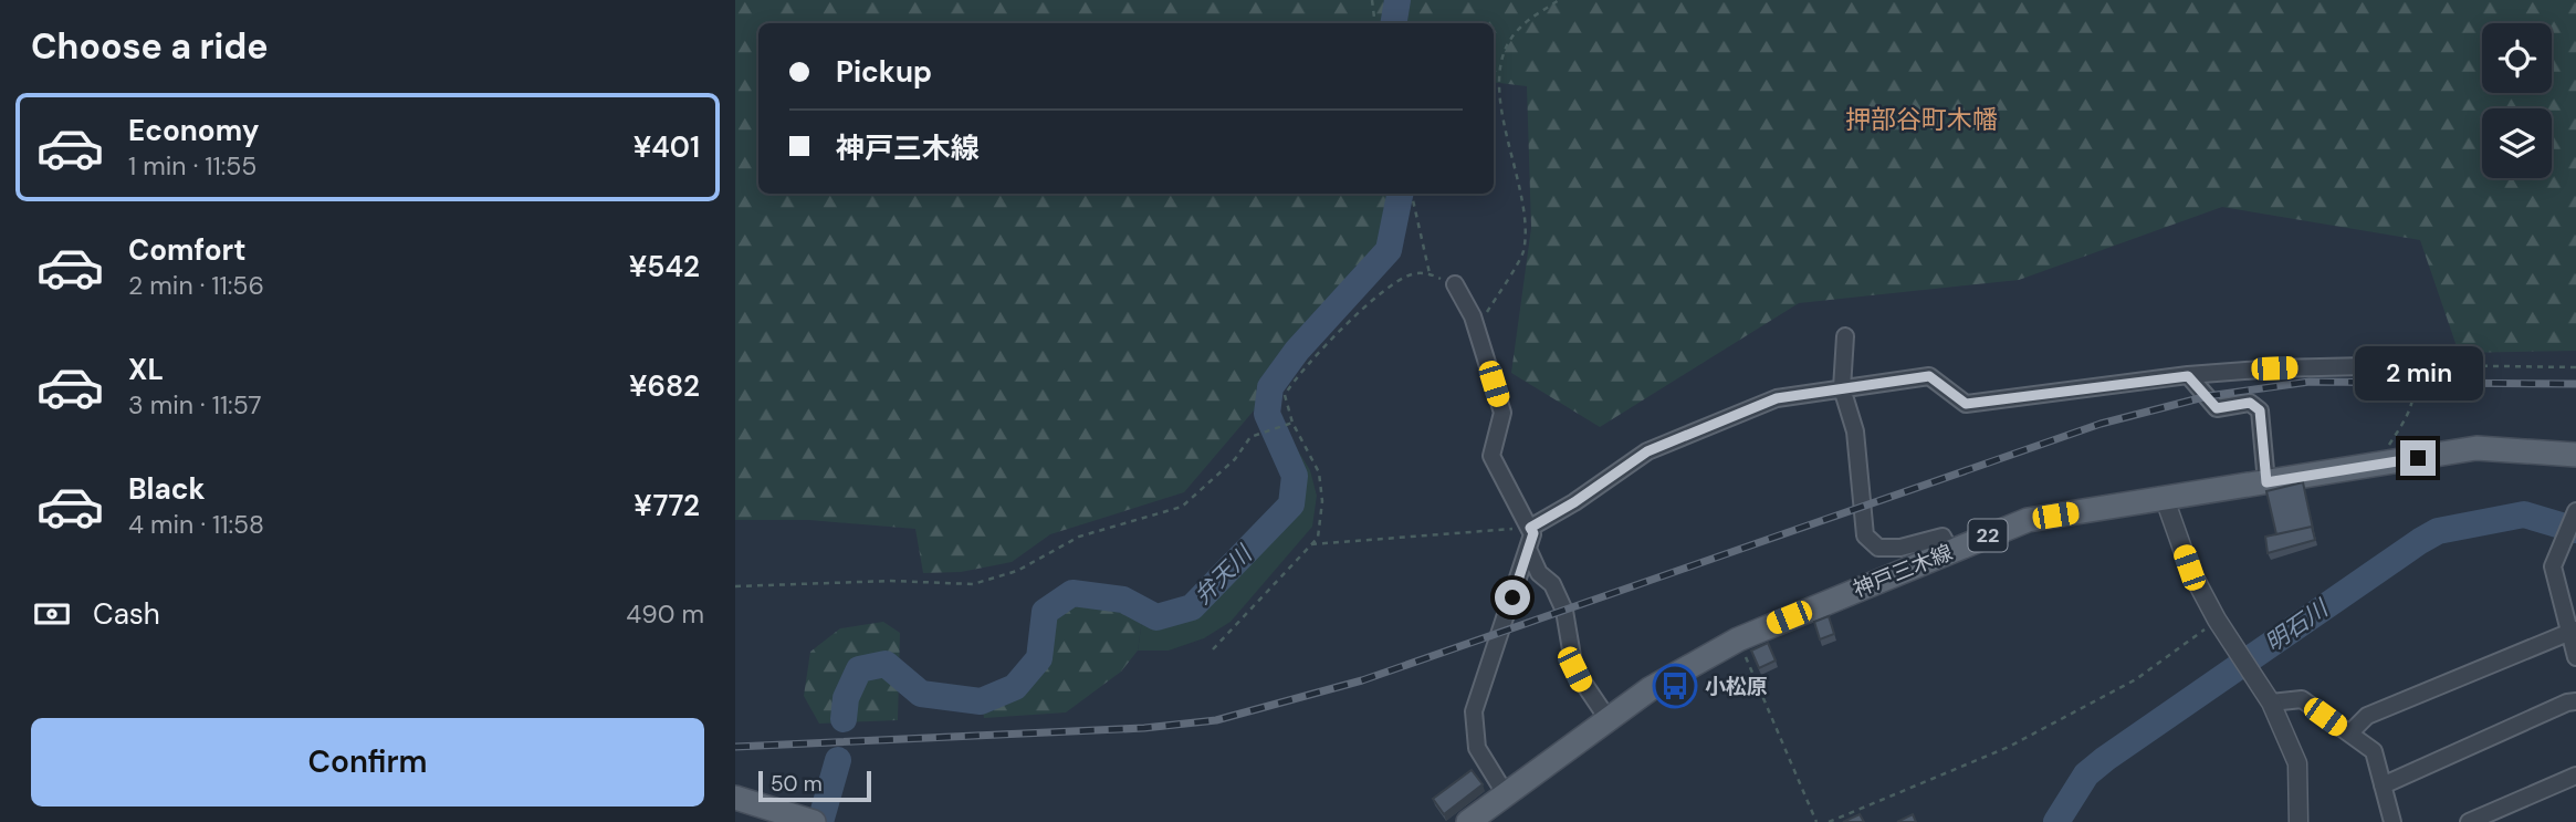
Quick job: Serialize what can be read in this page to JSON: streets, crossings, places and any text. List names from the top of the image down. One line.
{"streets":{"main road":["22","神戸三木線"]},"districts":["押部谷町木幡"],"water":["弁天川","明石川"],"places":{"bus stop":["小松原"]},"scale_bar":"50 m","page":{"heading":"Choose a ride","banner":["Pickup","神戸三木線"],"list":[{"name":"Economy","note":"1 min · 11:55","value":"¥401"},{"name":"Comfort","note":"2 min · 11:56","value":"¥542"},{"name":"XL","note":"3 min · 11:57","value":"¥682"},{"name":"Black","note":"4 min · 11:58","value":"¥772"}],"bubble":"2 min","pay":["Cash","490 m"],"buttons":"Confirm","scale":"50 m"}}
